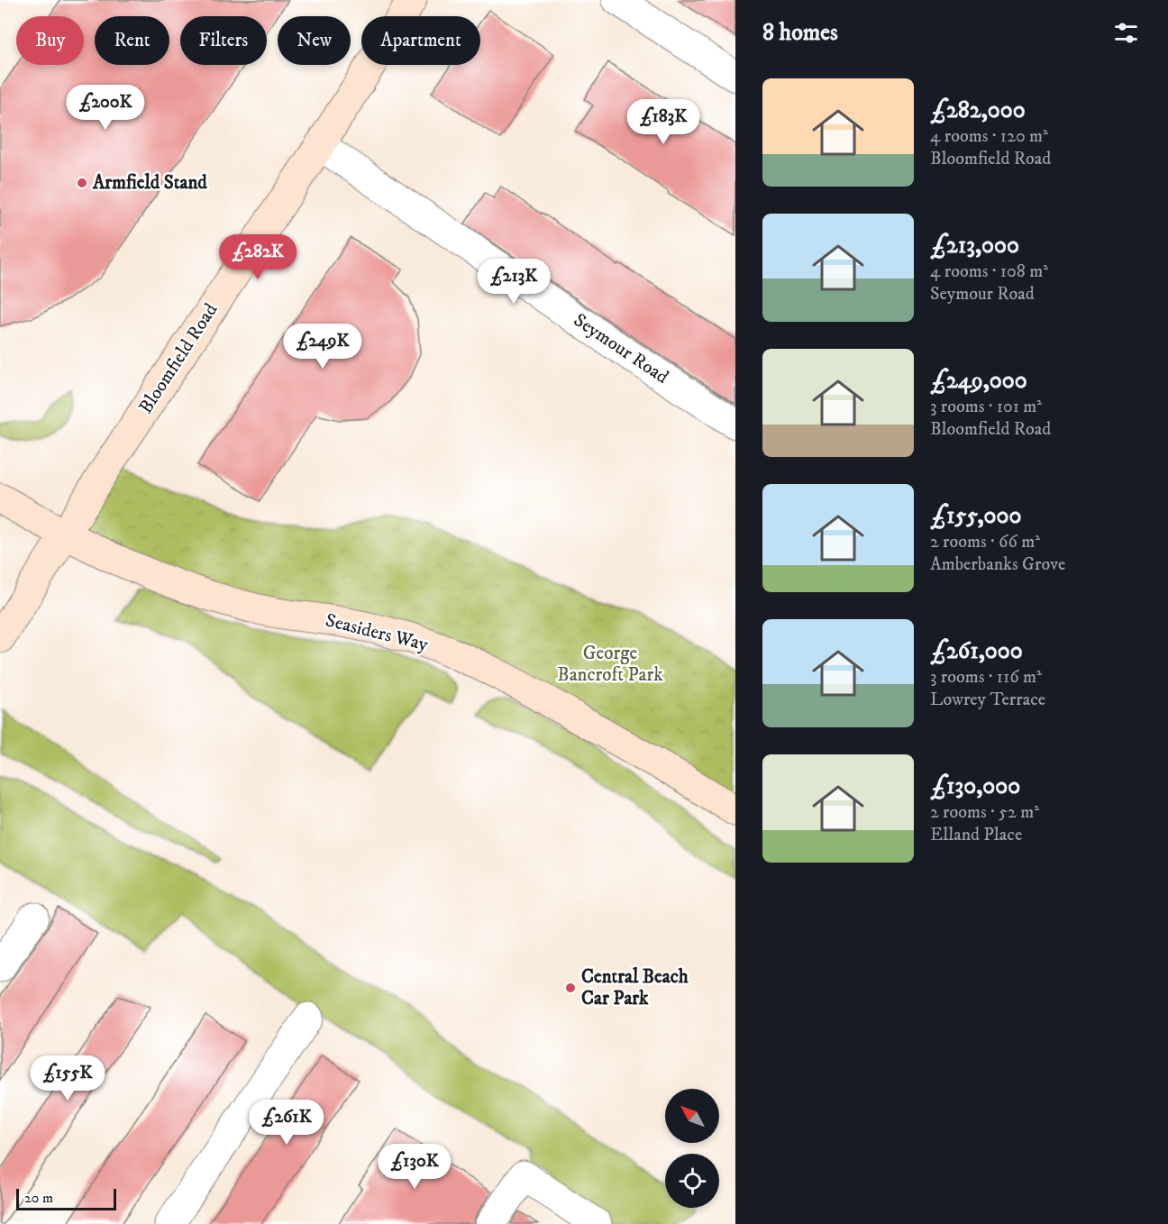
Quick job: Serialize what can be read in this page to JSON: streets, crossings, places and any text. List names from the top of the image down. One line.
{"streets":{"street":["Seymour Road","Bloomfield Road","Seasiders Way"]},"crossings":[["Seymour Road","Bloomfield Road"],["Bloomfield Road","Seasiders Way"]],"parks":["George Bancroft Park"],"places":["Armfield Stand","Central Beach Car Park"],"scale_bar":"20 m","north":"top left","page":{"heading":"8 homes","chip":["Buy","Rent","Filters","New","Apartment"],"list":[{"name":"£282,000","note":"4 rooms · 120 m² · Bloomfield Road"},{"name":"£213,000","note":"4 rooms · 108 m² · Seymour Road"},{"name":"£249,000","note":"3 rooms · 101 m² · Bloomfield Road"},{"name":"£155,000","note":"2 rooms · 66 m² · Amberbanks Grove"},{"name":"£261,000","note":"3 rooms · 116 m² · Lowrey Terrace"},{"name":"£130,000","note":"2 rooms · 52 m² · Elland Place"}],"price":["£200K","£183K","£282K","£213K","£249K","£155K","£261K","£130K"],"scale":"20 m"}}
